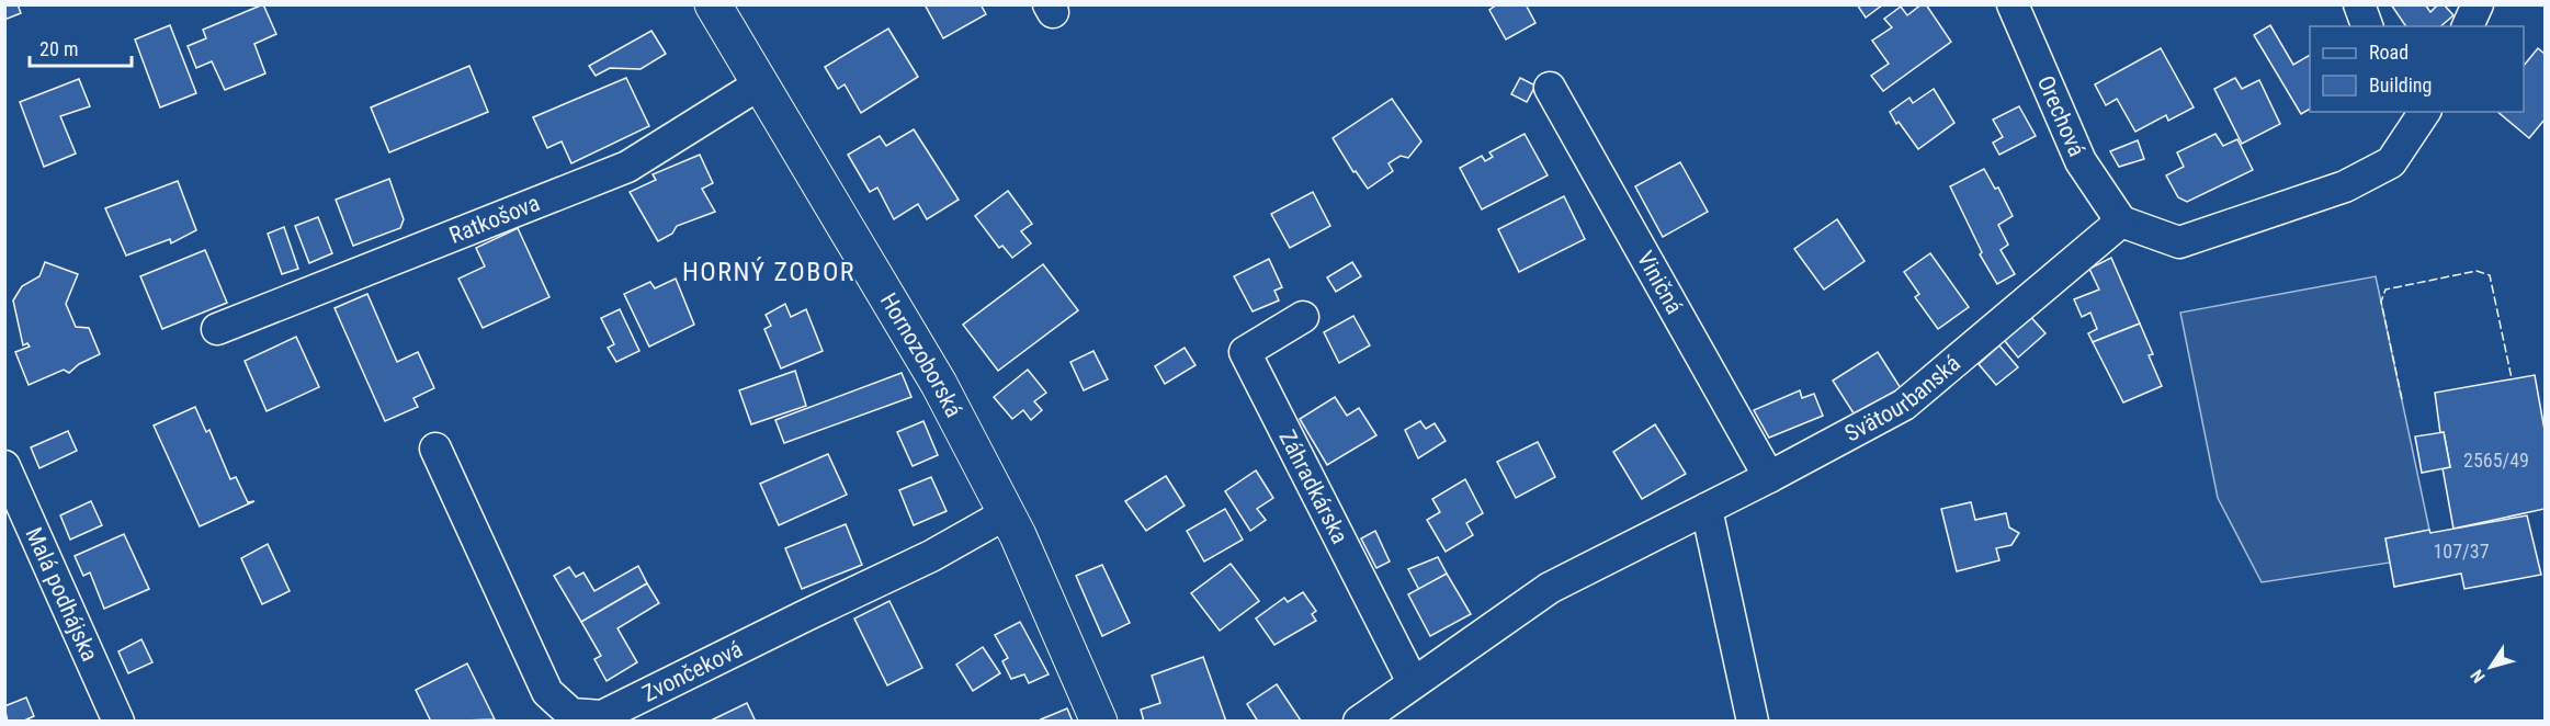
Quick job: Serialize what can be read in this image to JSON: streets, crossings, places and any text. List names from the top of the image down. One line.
{"streets":{"street":["Orechová","Ratkošova","Viničná","Hornozoborská","Svätourbanská","Záhradkárska","Malá podhájska","Zvončeková"]},"crossings":[["Orechová","Svätourbanská"],["Ratkošova","Hornozoborská"],["Viničná","Svätourbanská"],["Hornozoborská","Zvončeková"],["Svätourbanská","Záhradkárska"]],"districts":["HORNÝ ZOBOR"],"house_numbers":["2565/49","107/37"],"legend":["Road","Building"],"scale_bar":"20 m","north":"bottom left"}
